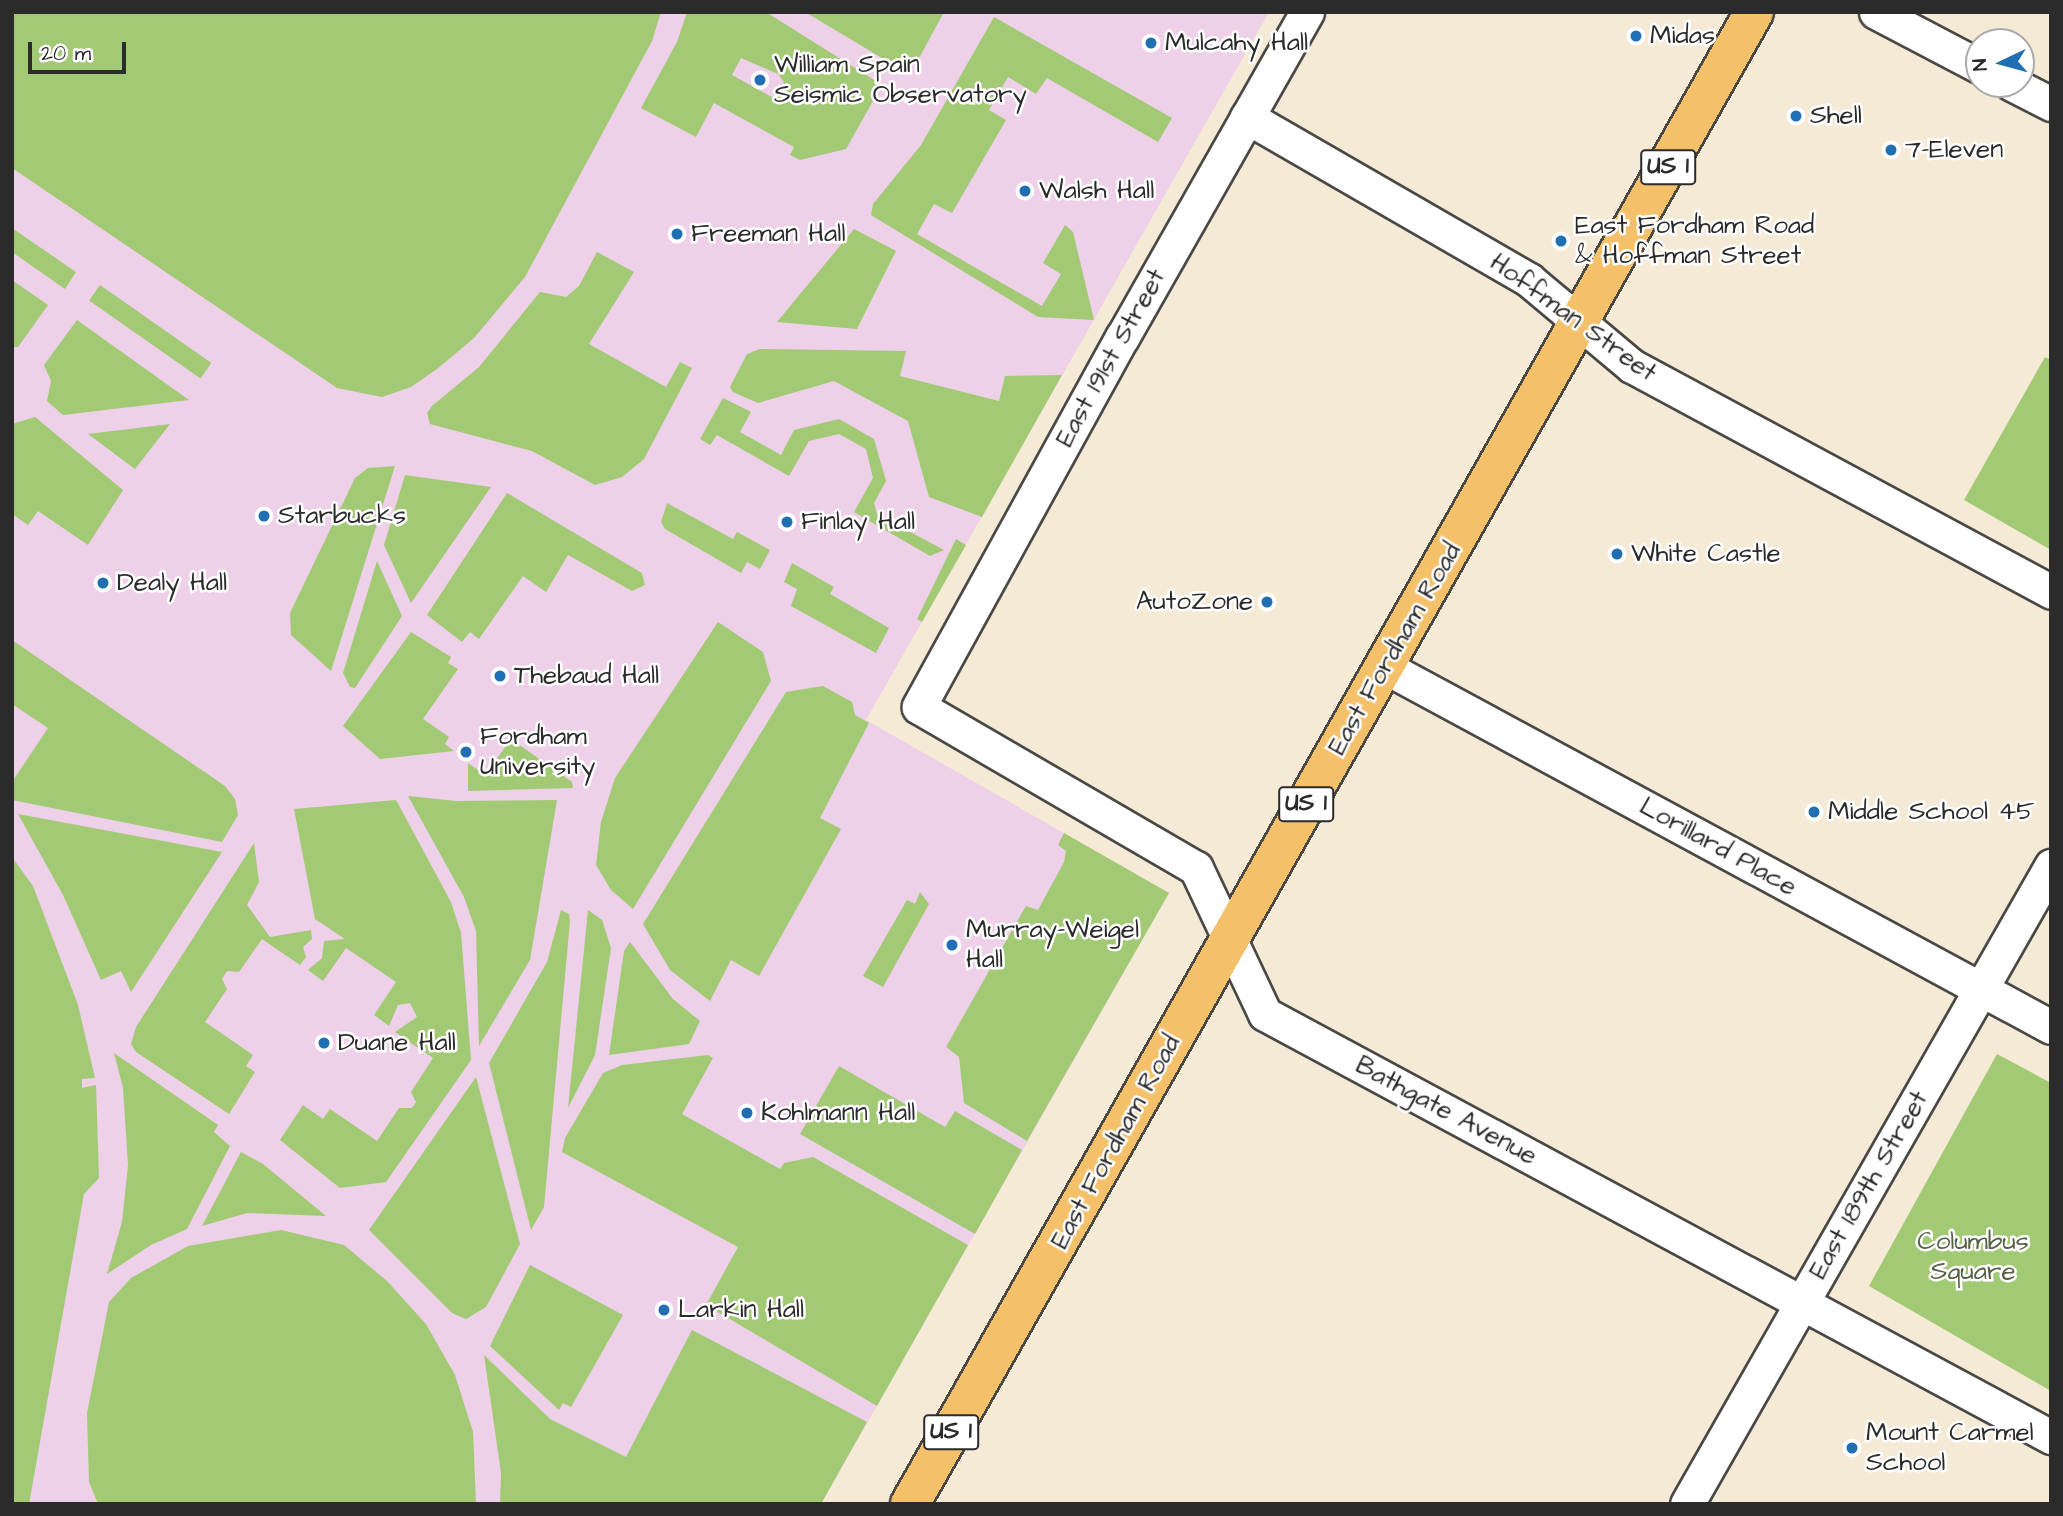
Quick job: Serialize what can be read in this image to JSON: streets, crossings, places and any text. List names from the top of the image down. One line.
{"streets":{"main road":["US 1","East Fordham Road"],"street":["Hoffman Street","East 191st Street","Lorillard Place","Bathgate Avenue","East 189th Street"]},"crossings":[["Hoffman Street","East 191st Street"],["Hoffman Street","East Fordham Road"],["East 191st Street","Bathgate Avenue"],["East Fordham Road","Lorillard Place"],["East Fordham Road","Bathgate Avenue"],["Lorillard Place","East 189th Street"],["Bathgate Avenue","East 189th Street"]],"parks":["Columbus Square"],"places":["Midas","Mulcahy Hall","William Spain Seismic Observatory","Shell","7-Eleven","Walsh Hall","Freeman Hall","East Fordham Road & Hoffman Street","Starbucks","Finlay Hall","White Castle","Dealy Hall","AutoZone","Thebaud Hall","Fordham University","Middle School 45","Murray-Weigel Hall","Duane Hall","Kohlmann Hall","Larkin Hall","Mount Carmel School"],"scale_bar":"20 m","north":"left"}
